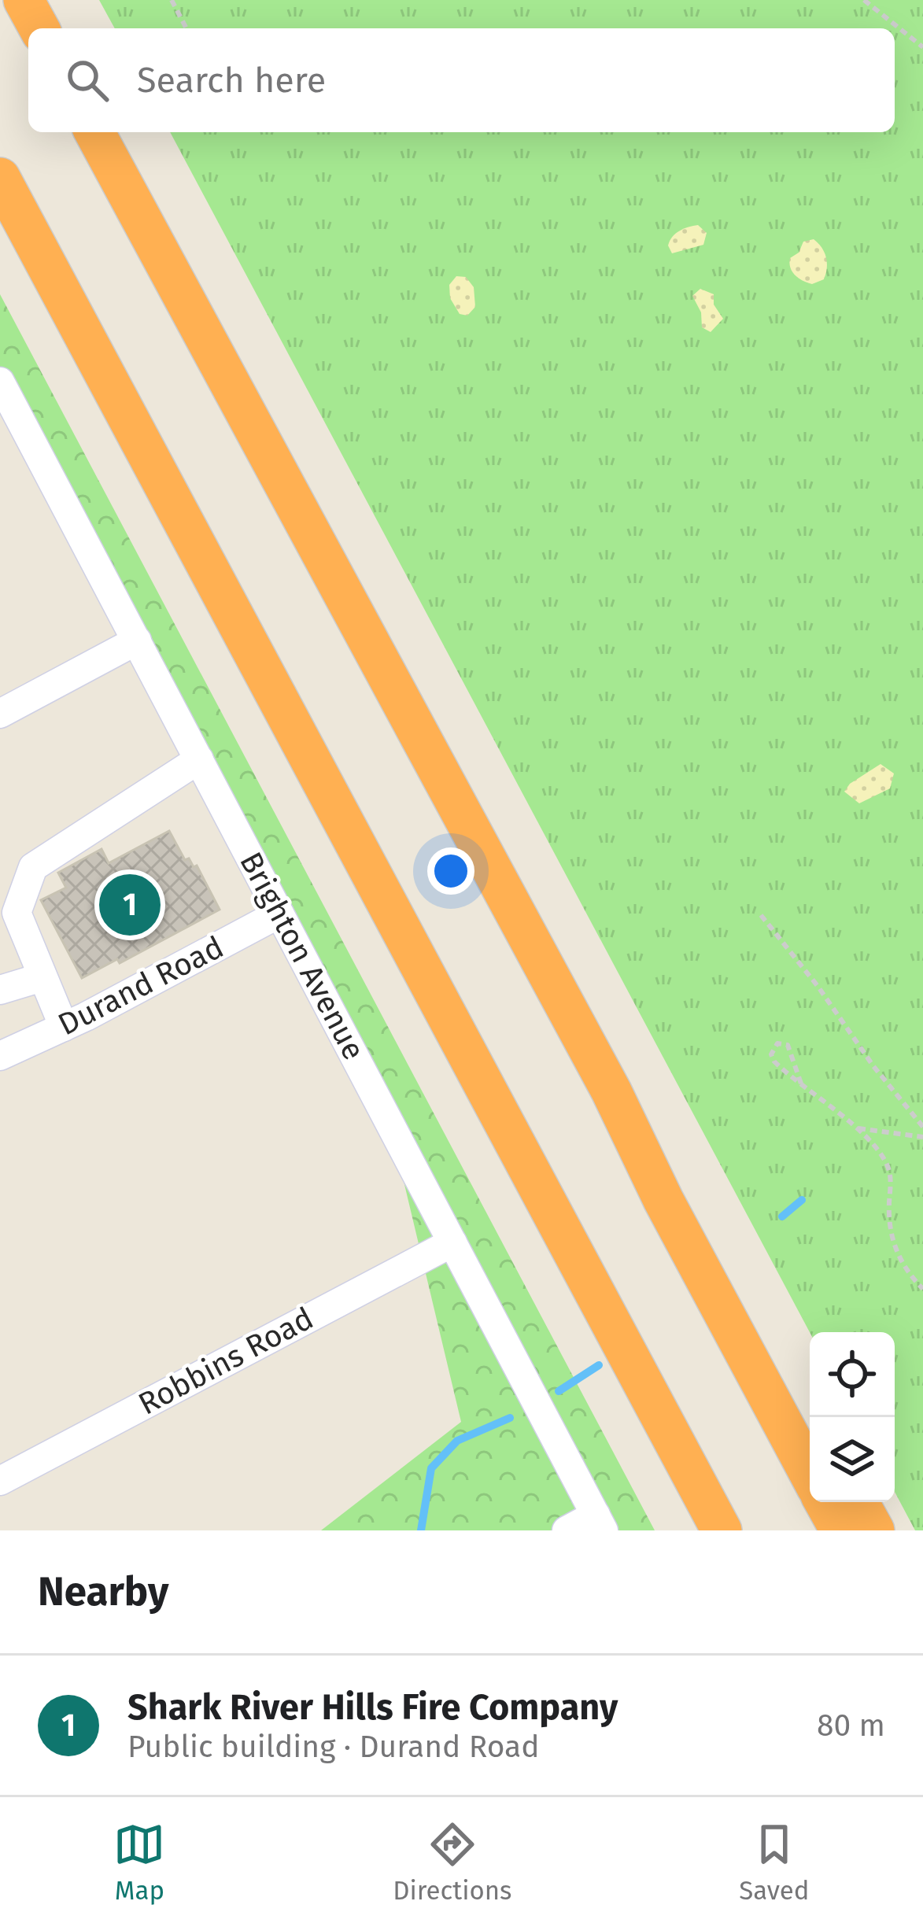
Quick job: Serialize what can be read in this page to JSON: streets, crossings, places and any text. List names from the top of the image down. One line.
{"streets":{"street":["Brighton Avenue","Durand Road","Robbins Road"]},"crossings":[["Brighton Avenue","Durand Road"],["Brighton Avenue","Robbins Road"]],"page":{"search":"Search here","pins":"1","heading":"Nearby","list":[{"mark":"1","name":"Shark River Hills Fire Company","note":"Public building · Durand Road","value":"80 m"}],"nav":["Map","Directions","Saved"]}}
